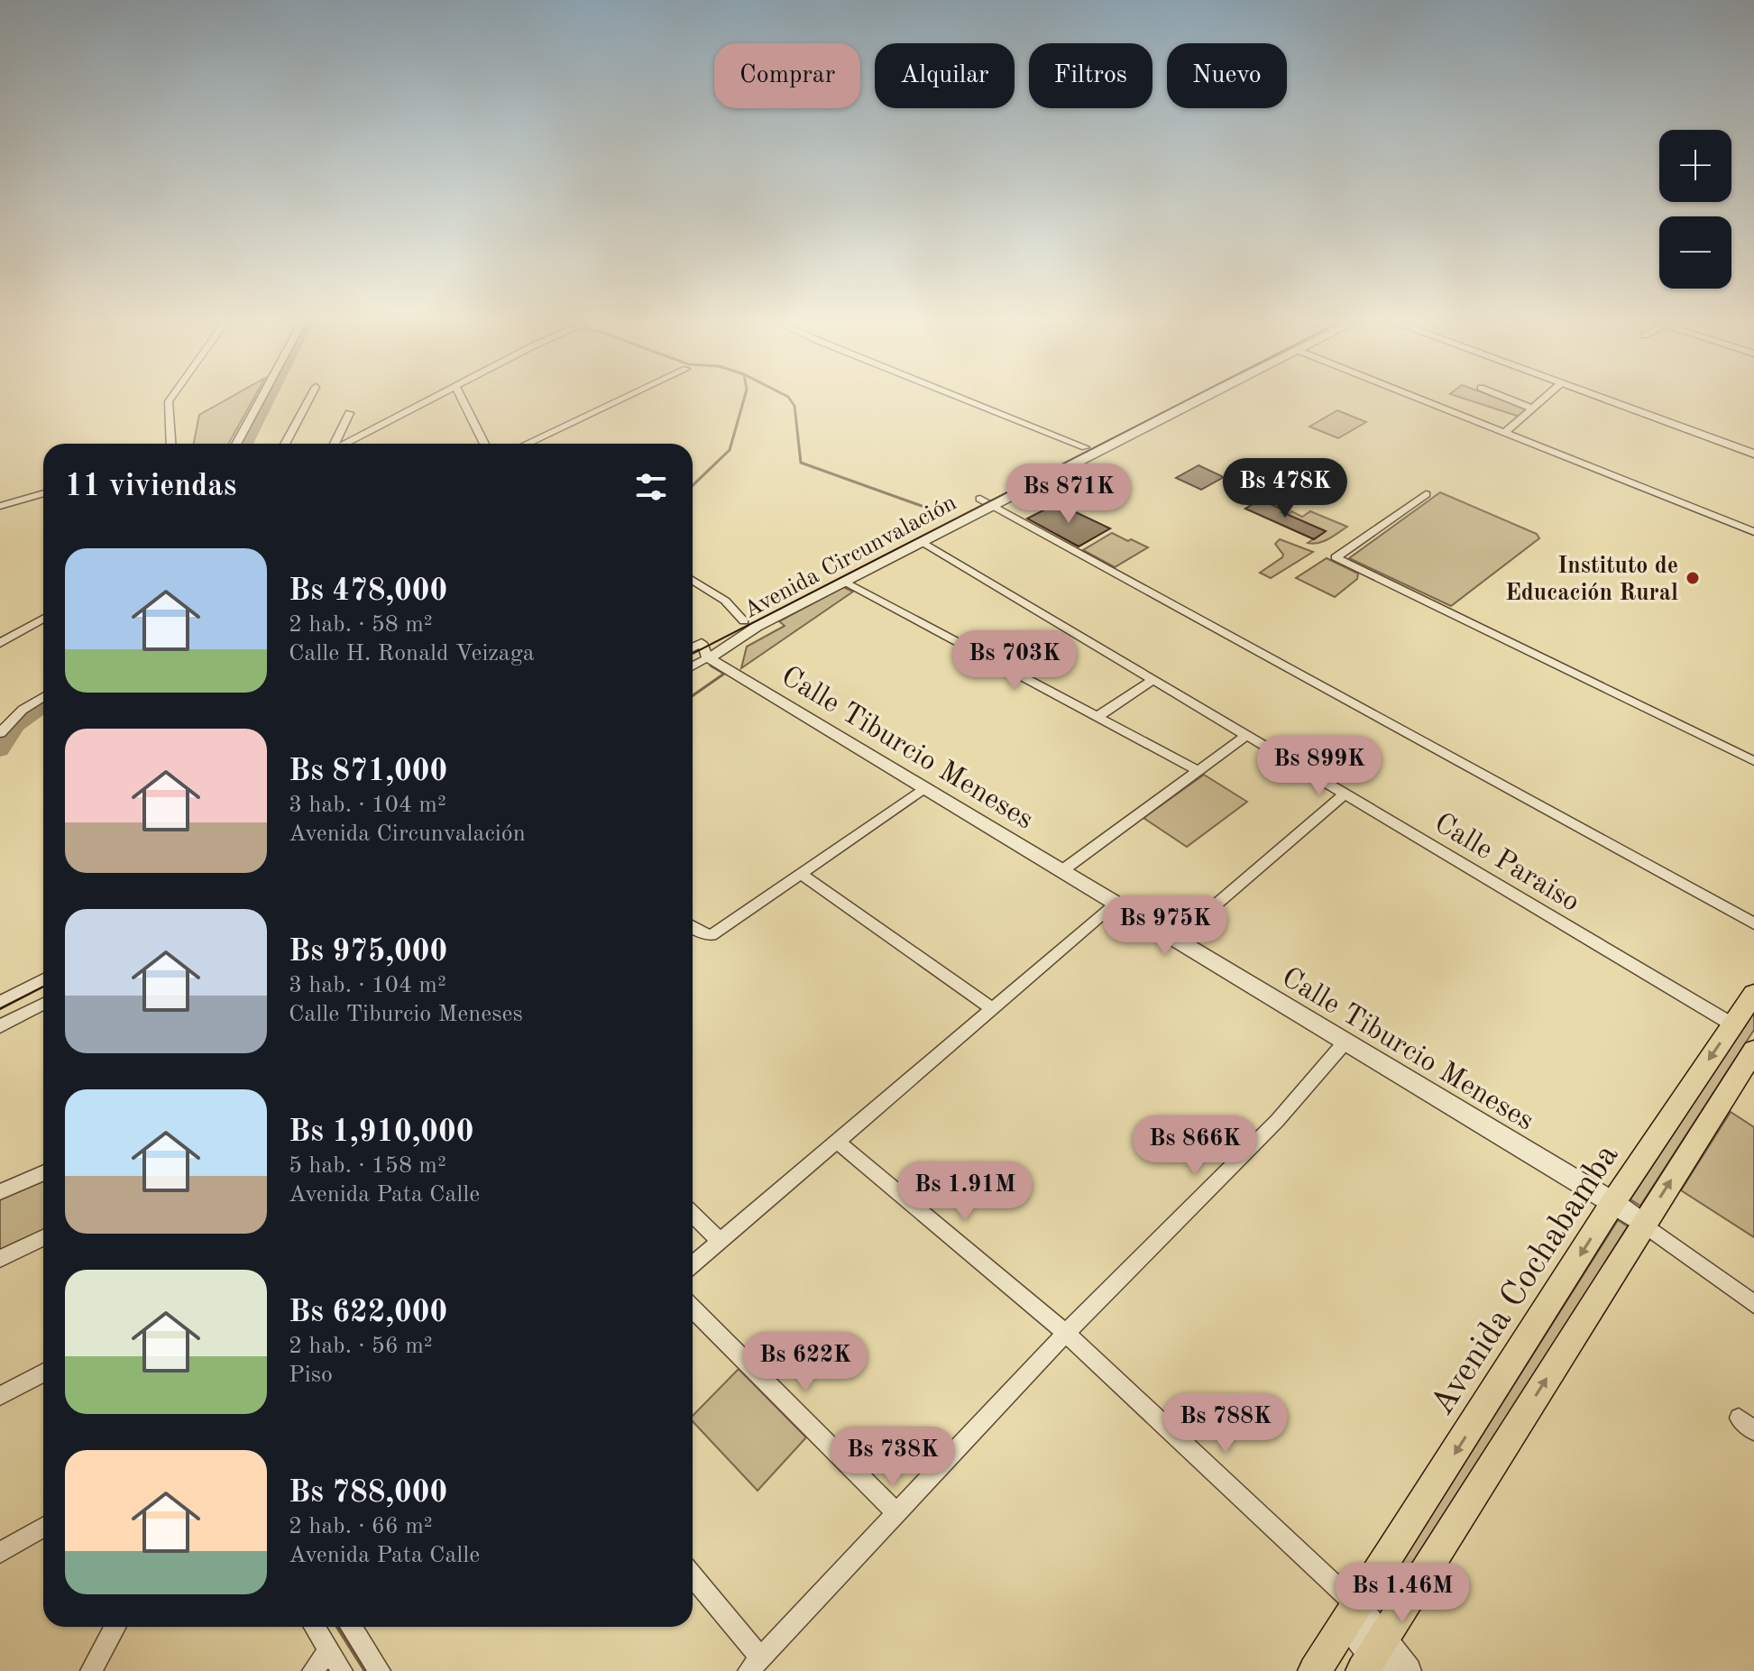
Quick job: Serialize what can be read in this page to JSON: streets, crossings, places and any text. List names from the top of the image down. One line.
{"streets":{"main road":["Avenida Cochabamba"],"street":["Avenida Circunvalación","Calle Tiburcio Meneses","Calle Paraiso"]},"crossings":[["Avenida Circunvalación","Calle Tiburcio Meneses"],["Avenida Circunvalación","Calle Paraiso"],["Calle Tiburcio Meneses","Avenida Cochabamba"],["Calle Paraiso","Avenida Cochabamba"]],"places":["Instituto de Educación Rural"],"page":{"chip":["Comprar","Alquilar","Filtros","Nuevo"],"map_buttons":["+","−"],"heading":"11 viviendas","price":["Bs 478K","Bs 871K","Bs 703K","Bs 899K","Bs 975K","Bs 866K","Bs 1.91M","Bs 622K","Bs 788K","Bs 738K","Bs 1.46M"],"list":[{"name":"Bs 478,000","note":"2 hab. · 58 m² · Calle H. Ronald Veizaga"},{"name":"Bs 871,000","note":"3 hab. · 104 m² · Avenida Circunvalación"},{"name":"Bs 975,000","note":"3 hab. · 104 m² · Calle Tiburcio Meneses"},{"name":"Bs 1,910,000","note":"5 hab. · 158 m² · Avenida Pata Calle"},{"name":"Bs 622,000","note":"2 hab. · 56 m² · Piso"},{"name":"Bs 788,000","note":"2 hab. · 66 m² · Avenida Pata Calle"}]}}
